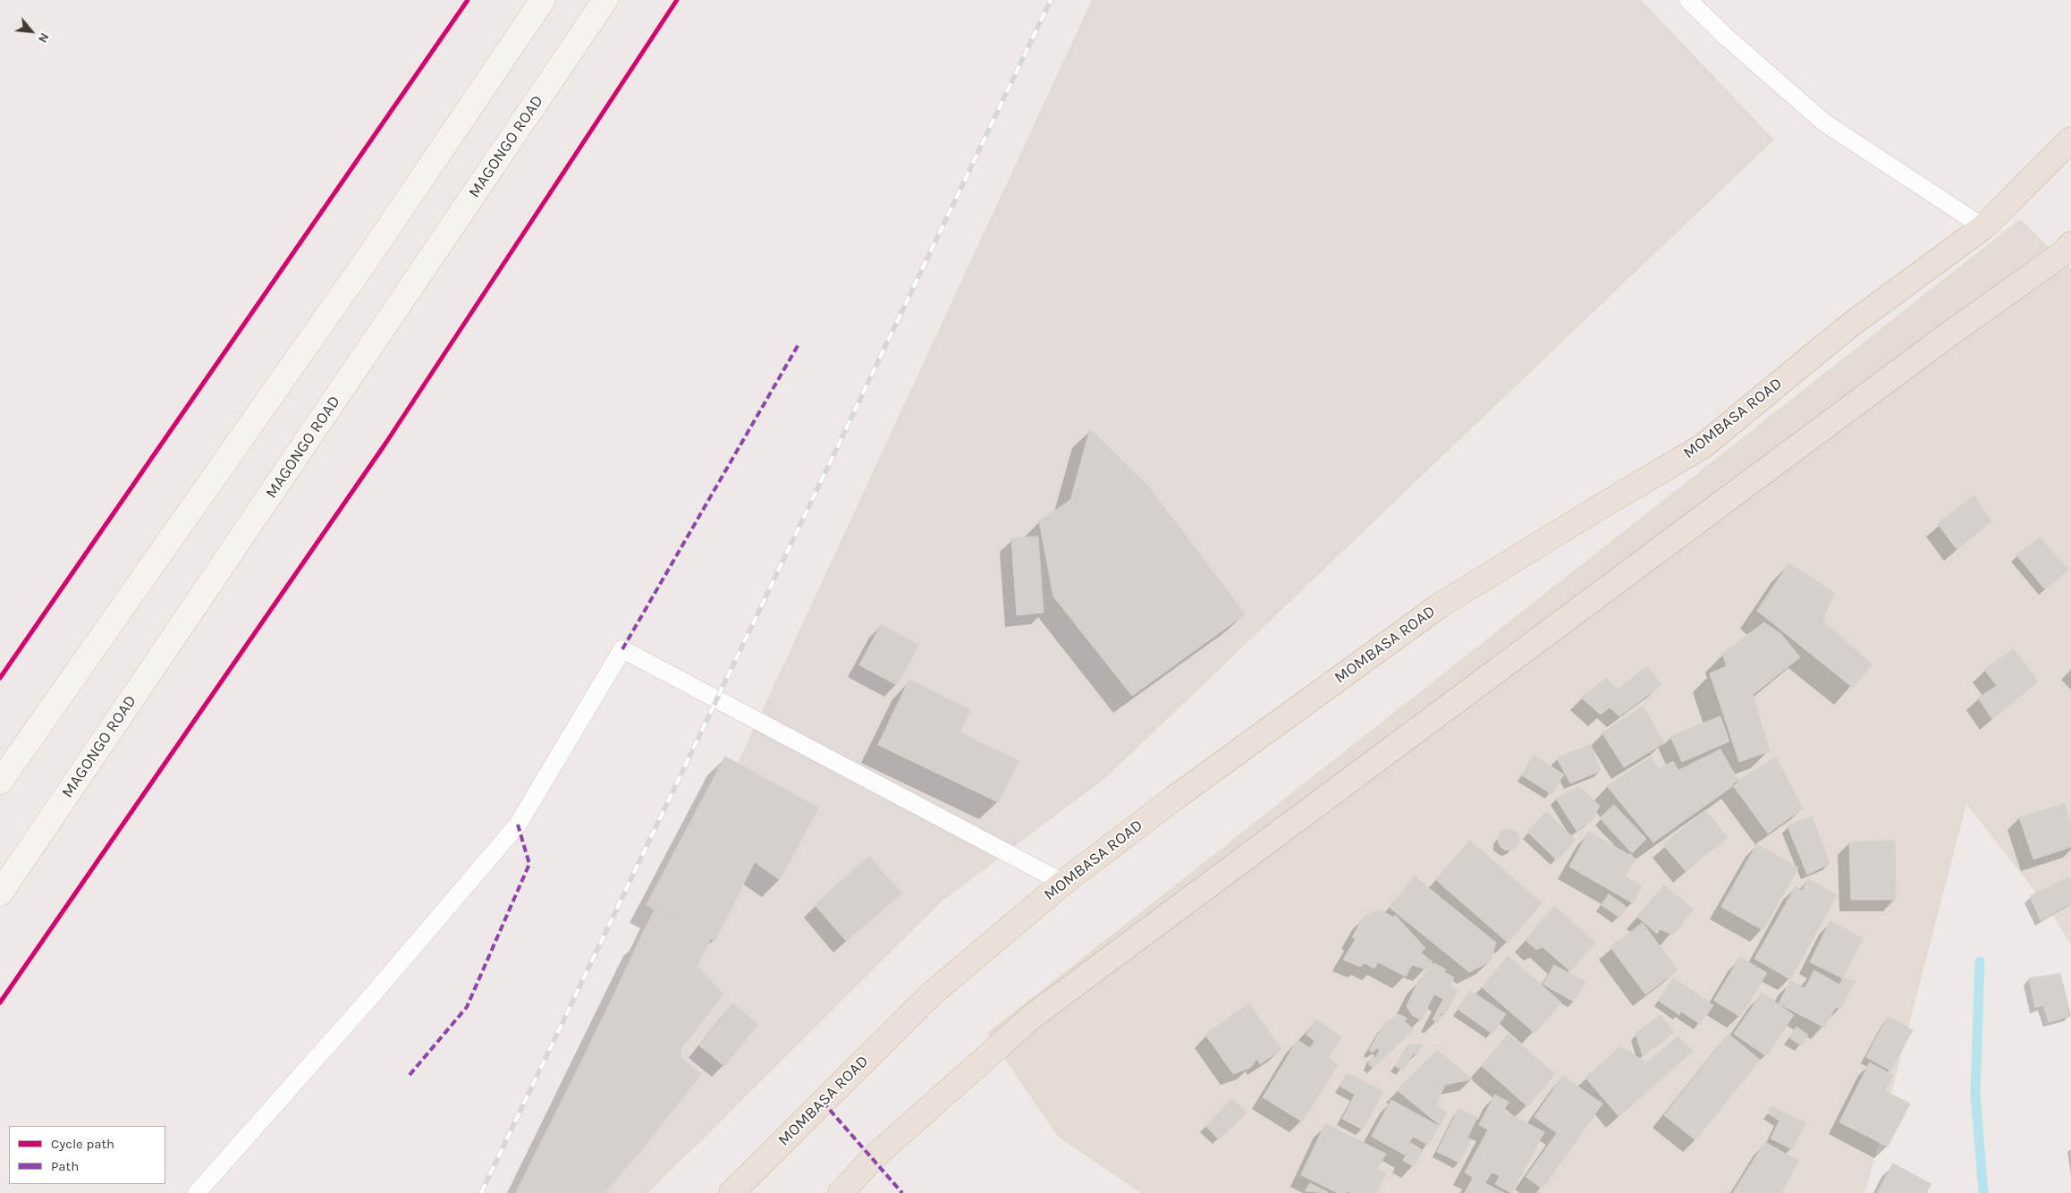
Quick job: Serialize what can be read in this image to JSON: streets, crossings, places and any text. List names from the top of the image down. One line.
{"streets":{"highway":["MOMBASA ROAD"],"main road":["MAGONGO ROAD"]},"legend":["Cycle path","Path"],"north":"bottom right"}
